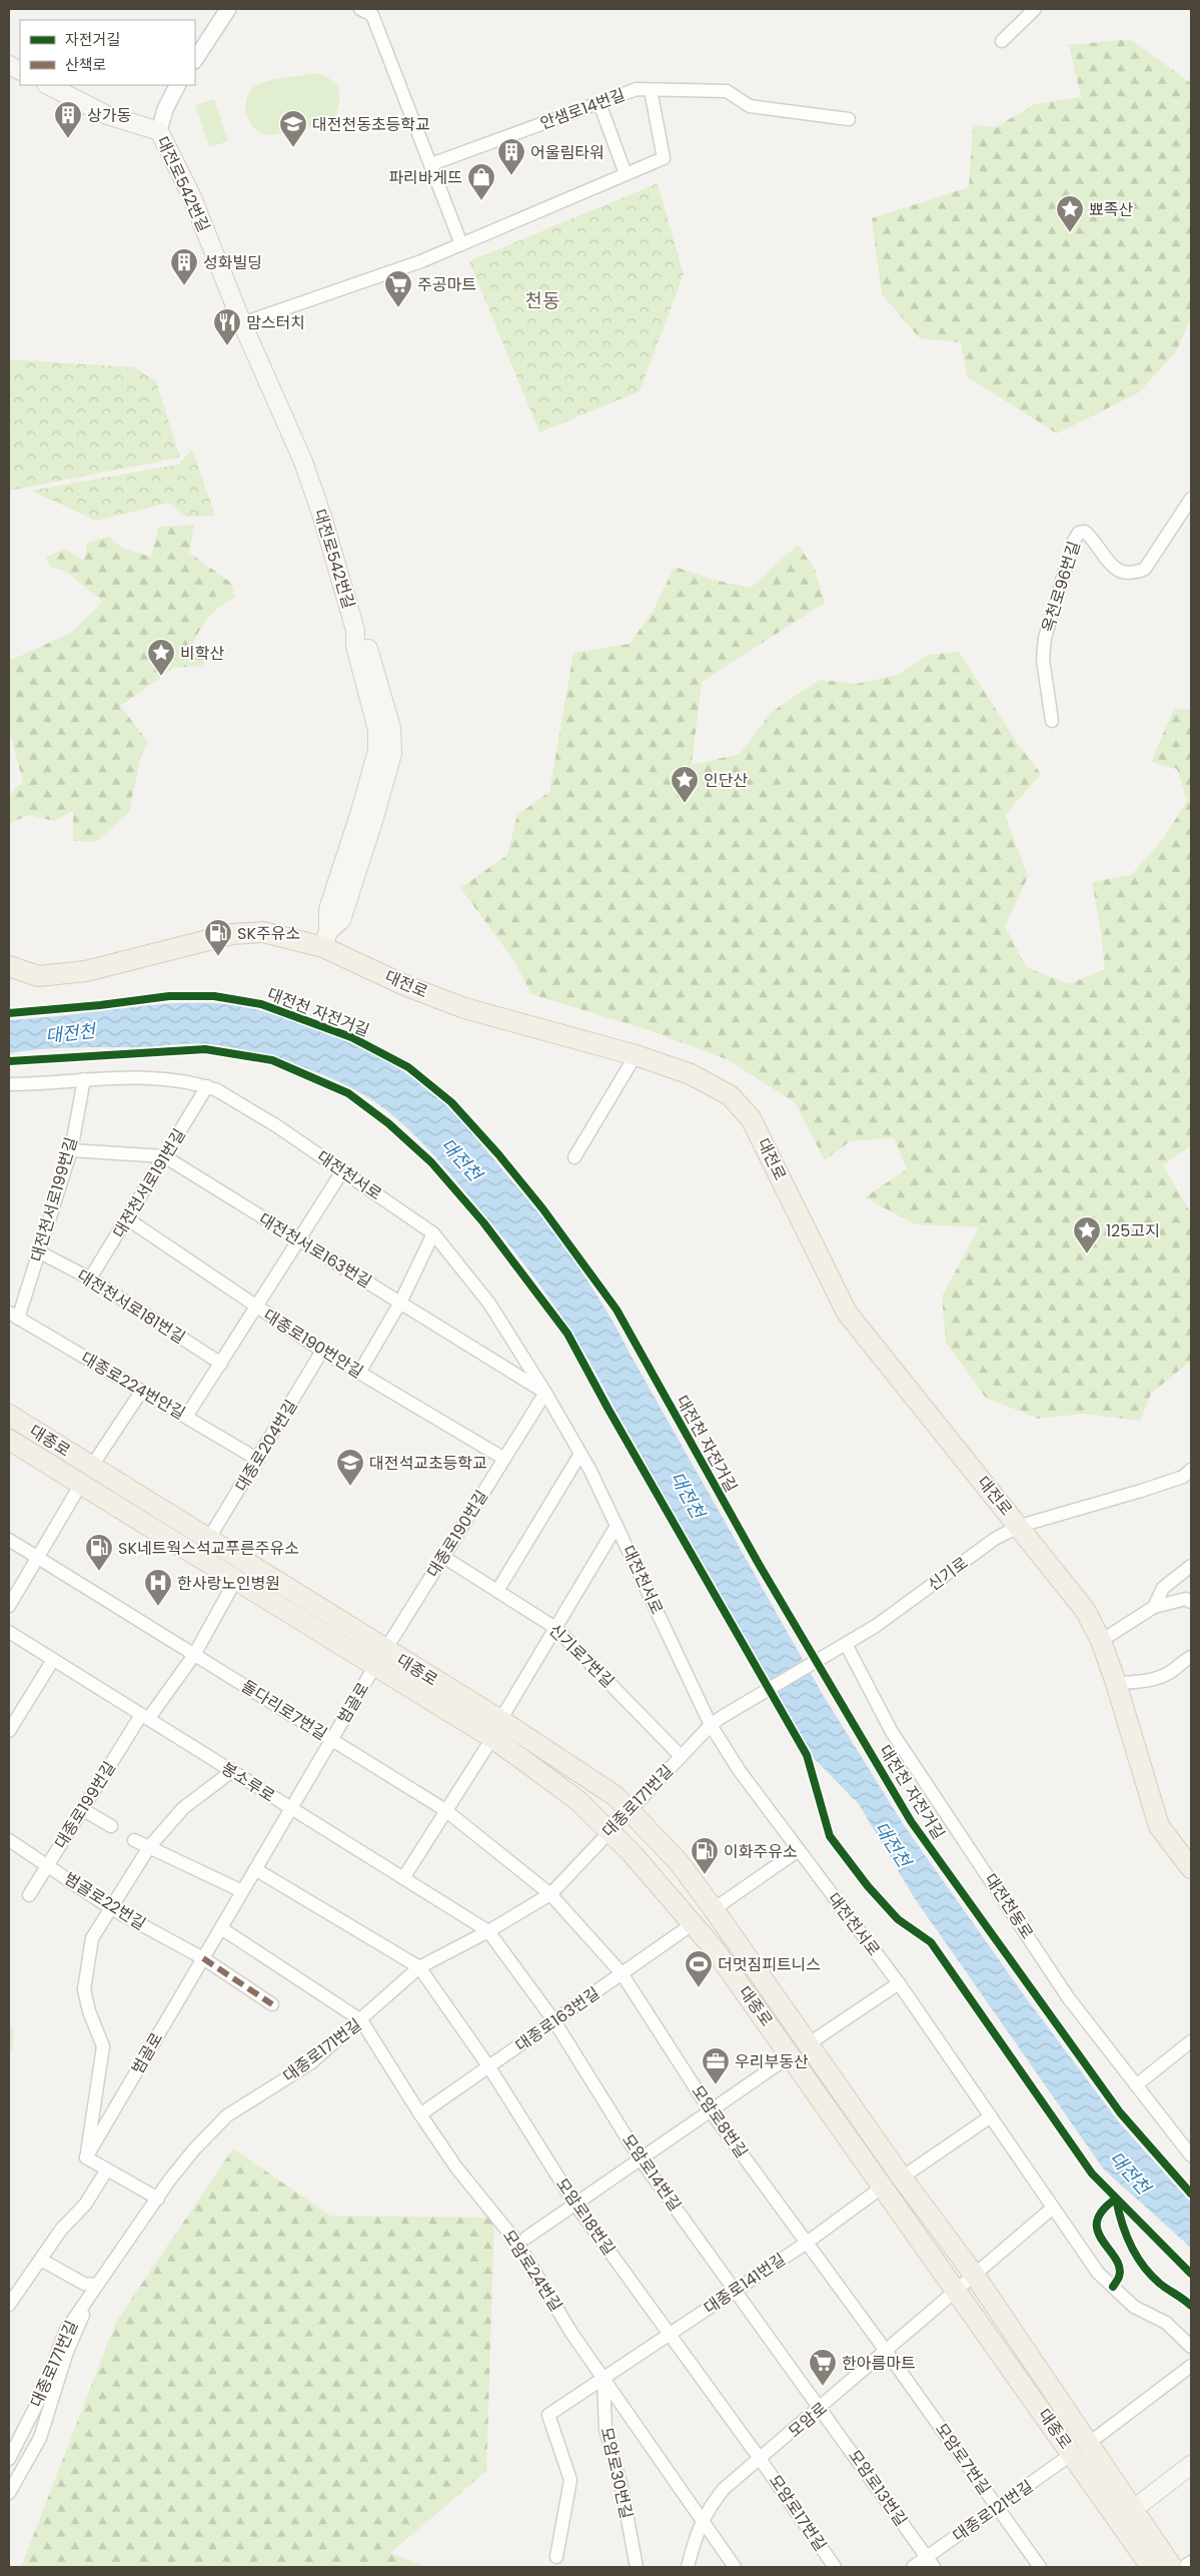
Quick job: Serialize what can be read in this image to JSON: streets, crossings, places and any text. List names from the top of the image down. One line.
{"streets":{"main road":["대전로542번길","대전로","대종로"],"street":["안샘로14번길","옥천로96번길","대전천서로","대전천서로191번길","대전천서로199번길","대전천서로163번길","대전천서로181번길","대종로190번안길","대종로224번안길","대종로204번길","대종로190번길","신기로","신기로7번길","범골로","돌다리로7번길","봉소루로","대종로171번길","대종로199번길","범골로22번길","대전천동로","대종로163번길","모암로8번길","모암로14번길","모암로18번길","모암로24번길","대종로141번길","모암로","모암로7번길","모암로30번길","모암로13번길","대종로121번길","모암로17번길"],"cycle path":["대전천 자전거길"]},"crossings":[["대전로542번길","대전로"],["대전로","신기로"],["대전천서로","대전천서로191번길"],["대전천서로","대전천서로199번길"],["대전천서로","대전천서로163번길"],["대전천서로","대종로190번길"],["대전천서로","대종로171번길"],["대전천서로191번길","대전천서로163번길"],["대전천서로191번길","대전천서로181번길"],["대전천서로191번길","대종로190번안길"],["대전천서로199번길","대전천서로163번길"],["대전천서로199번길","대전천서로181번길"],["대전천서로199번길","대종로224번안길"],["대전천서로163번길","대종로190번길"],["대종로190번안길","대종로204번길"],["대종로190번안길","대종로190번길"],["대종로224번안길","대종로204번길"],["대종로","대종로204번길"],["대종로","대종로190번길"],["대종로","범골로"],["대종로","대종로171번길"],["대종로","대종로199번길"],["대종로","대종로163번길"],["대종로","대종로141번길"],["대종로","모암로"],["대종로","대종로121번길"],["대종로190번길","신기로7번길"],["신기로","대종로171번길"],["신기로","대전천동로"],["신기로7번길","대종로171번길"],["범골로","돌다리로7번길"],["범골로","봉소루로"],["범골로","범골로22번길"],["돌다리로7번길","대종로171번길"],["돌다리로7번길","대종로199번길"],["돌다리로7번길","모암로8번길"],["봉소루로","대종로171번길"],["봉소루로","대종로199번길"],["봉소루로","모암로14번길"],["대종로171번길","모암로8번길"],["대종로171번길","모암로14번길"],["대종로171번길","모암로18번길"],["대종로171번길","모암로24번길"],["대종로199번길","범골로22번길"],["대종로163번길","모암로8번길"],["대종로163번길","모암로14번길"],["대종로163번길","모암로18번길"],["대종로163번길","모암로24번길"],["모암로8번길","대종로141번길"],["모암로8번길","모암로"],["모암로8번길","모암로7번길"],["모암로14번길","대종로141번길"],["모암로14번길","모암로"],["모암로14번길","모암로13번길"],["모암로18번길","대종로141번길"],["모암로18번길","모암로"],["모암로18번길","모암로17번길"],["모암로24번길","대종로141번길"],["모암로24번길","모암로"],["모암로24번길","모암로30번길"],["대종로141번길","모암로30번길"],["모암로","모암로7번길"],["모암로","모암로13번길"],["모암로","모암로17번길"],["모암로7번길","대종로121번길"],["모암로13번길","대종로121번길"]],"districts":["천동"],"water":["대전천"],"places":{"building":["상가동","어울림타워","성화빌딩"],"school or university":["대전천동초등학교","대전석교초등학교"],"shop":["파리바게뜨"],"place":["뾰족산","비학산","인단산","125고지"],"supermarket":["주공마트","한아름마트"],"restaurant":["맘스터치"],"fuel station":["SK주유소","SK네트웍스석교푸른주유소","이화주유소"],"hospital":["한사랑노인병원"],"sports":["더멋짐피트니스"],"office":["우리부동산"]},"legend":["자전거길","산책로"]}
